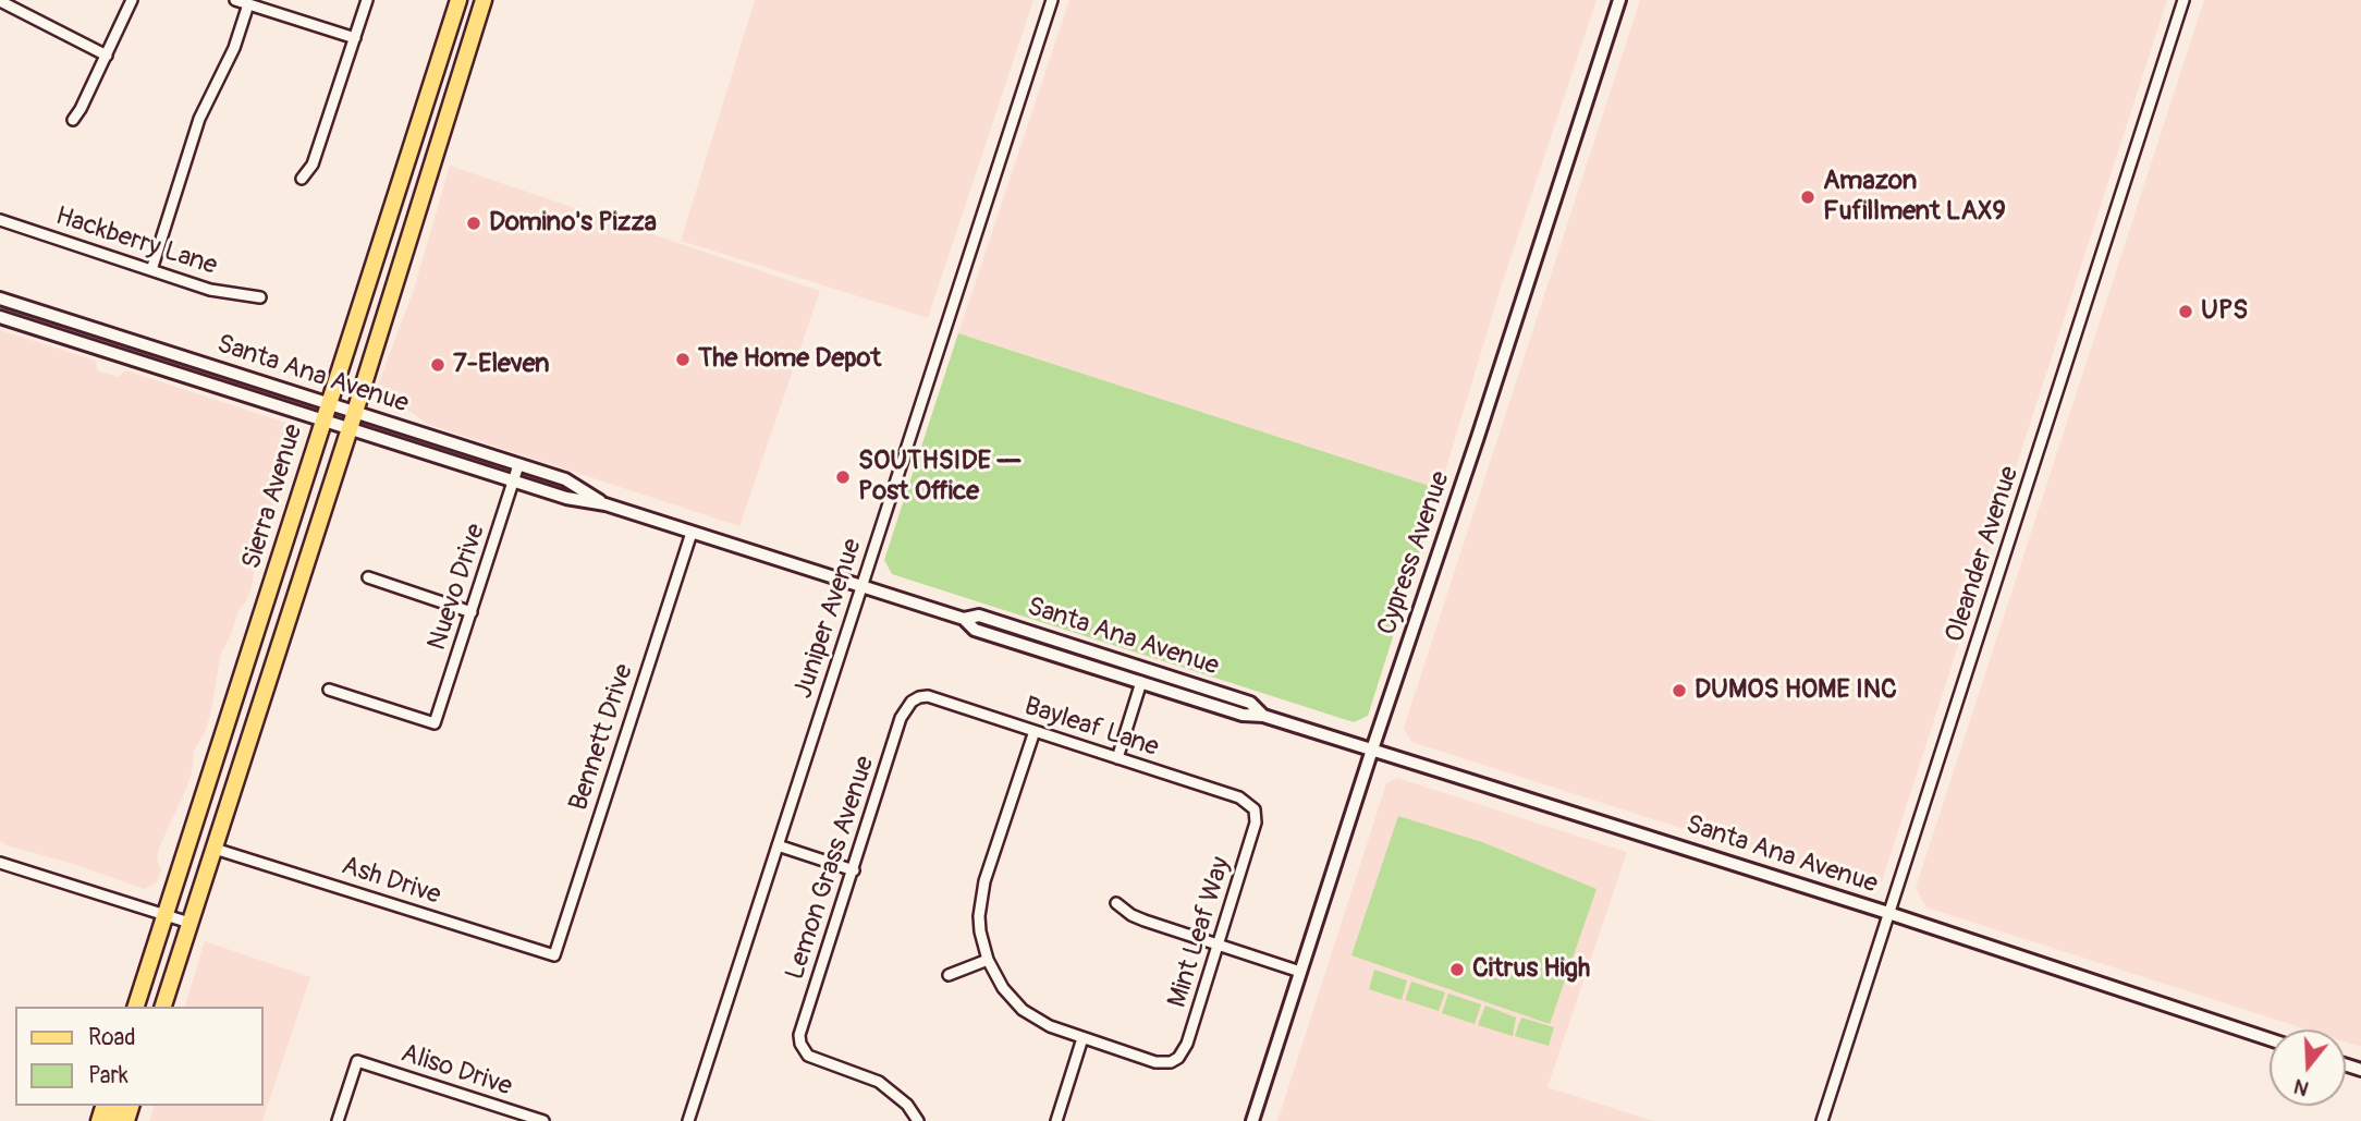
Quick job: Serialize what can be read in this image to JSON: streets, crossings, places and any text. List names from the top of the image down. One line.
{"streets":{"main road":["Sierra Avenue"],"street":["Hackberry Lane","Santa Ana Avenue","Cypress Avenue","Oleander Avenue","Nuevo Drive","Juniper Avenue","Bayleaf Lane","Bennett Drive","Lemon Grass Avenue","Ash Drive","Mint Leaf Way","Aliso Drive"]},"crossings":[["Santa Ana Avenue","Sierra Avenue"],["Santa Ana Avenue","Cypress Avenue"],["Santa Ana Avenue","Oleander Avenue"],["Santa Ana Avenue","Nuevo Drive"],["Santa Ana Avenue","Juniper Avenue"],["Santa Ana Avenue","Bennett Drive"],["Sierra Avenue","Ash Drive"],["Bayleaf Lane","Lemon Grass Avenue"],["Bayleaf Lane","Mint Leaf Way"],["Bennett Drive","Ash Drive"]],"places":["Amazon Fufillment LAX9","Domino's Pizza","UPS","The Home Depot","7-Eleven","SOUTHSIDE — Post Office","DUMOS HOME INC","Citrus High"],"legend":["Road","Park"],"north":"bottom"}
